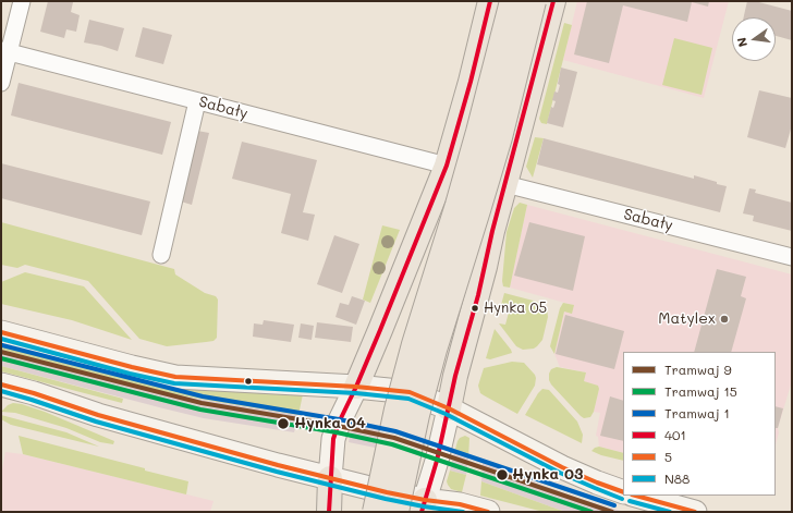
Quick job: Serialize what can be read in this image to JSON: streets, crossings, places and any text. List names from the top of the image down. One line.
{"streets":{"street":["Sabały"]},"places":["Hynka 05","Matylex","Hynka 04","Hynka 03"],"lines":["transit line 401","transit line 5","transit line N88","tram line 1","tram line 9","tram line 15"],"legend":["Tramwaj 9","Tramwaj 15","Tramwaj 1","401","5","N88"],"north":"left"}
